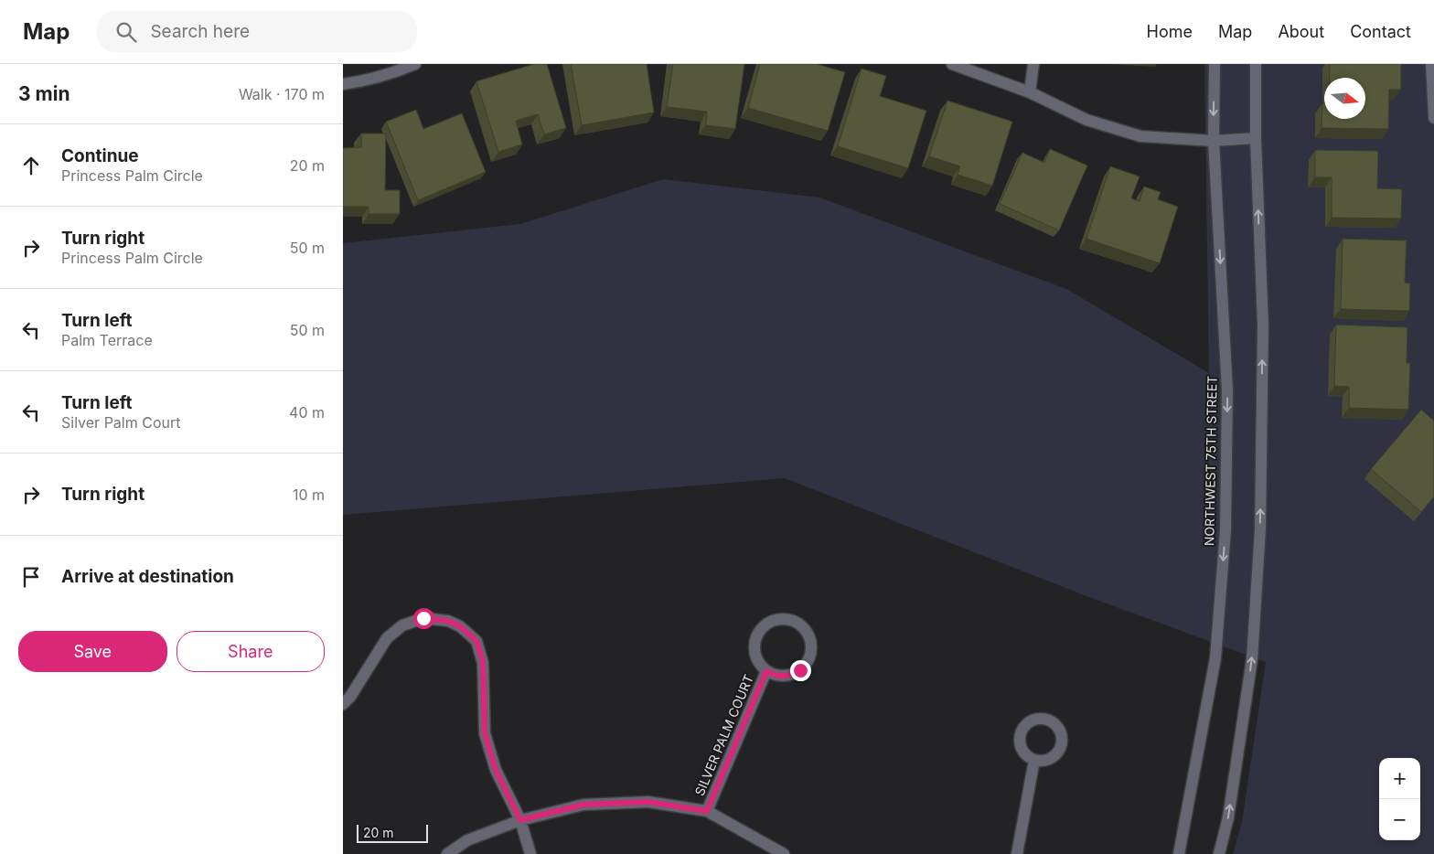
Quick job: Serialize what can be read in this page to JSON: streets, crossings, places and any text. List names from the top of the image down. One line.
{"streets":{"street":["NORTHWEST 75TH STREET","SILVER PALM COURT"]},"scale_bar":"20 m","north":"right","page":{"header":"Map","search":"Search here","nav":["Home","Map","About","Contact"],"heading":["3 min","Walk · 170 m"],"list":[["Continue","Princess Palm Circle","20 m"],["Turn right","Princess Palm Circle","50 m"],["Turn left","Palm Terrace","50 m"],["Turn left","Silver Palm Court","40 m"],["Turn right","10 m"],"Arrive at destination"],"buttons":["Save","Share"],"map_buttons":["+","−"],"scale":"20 m"}}
